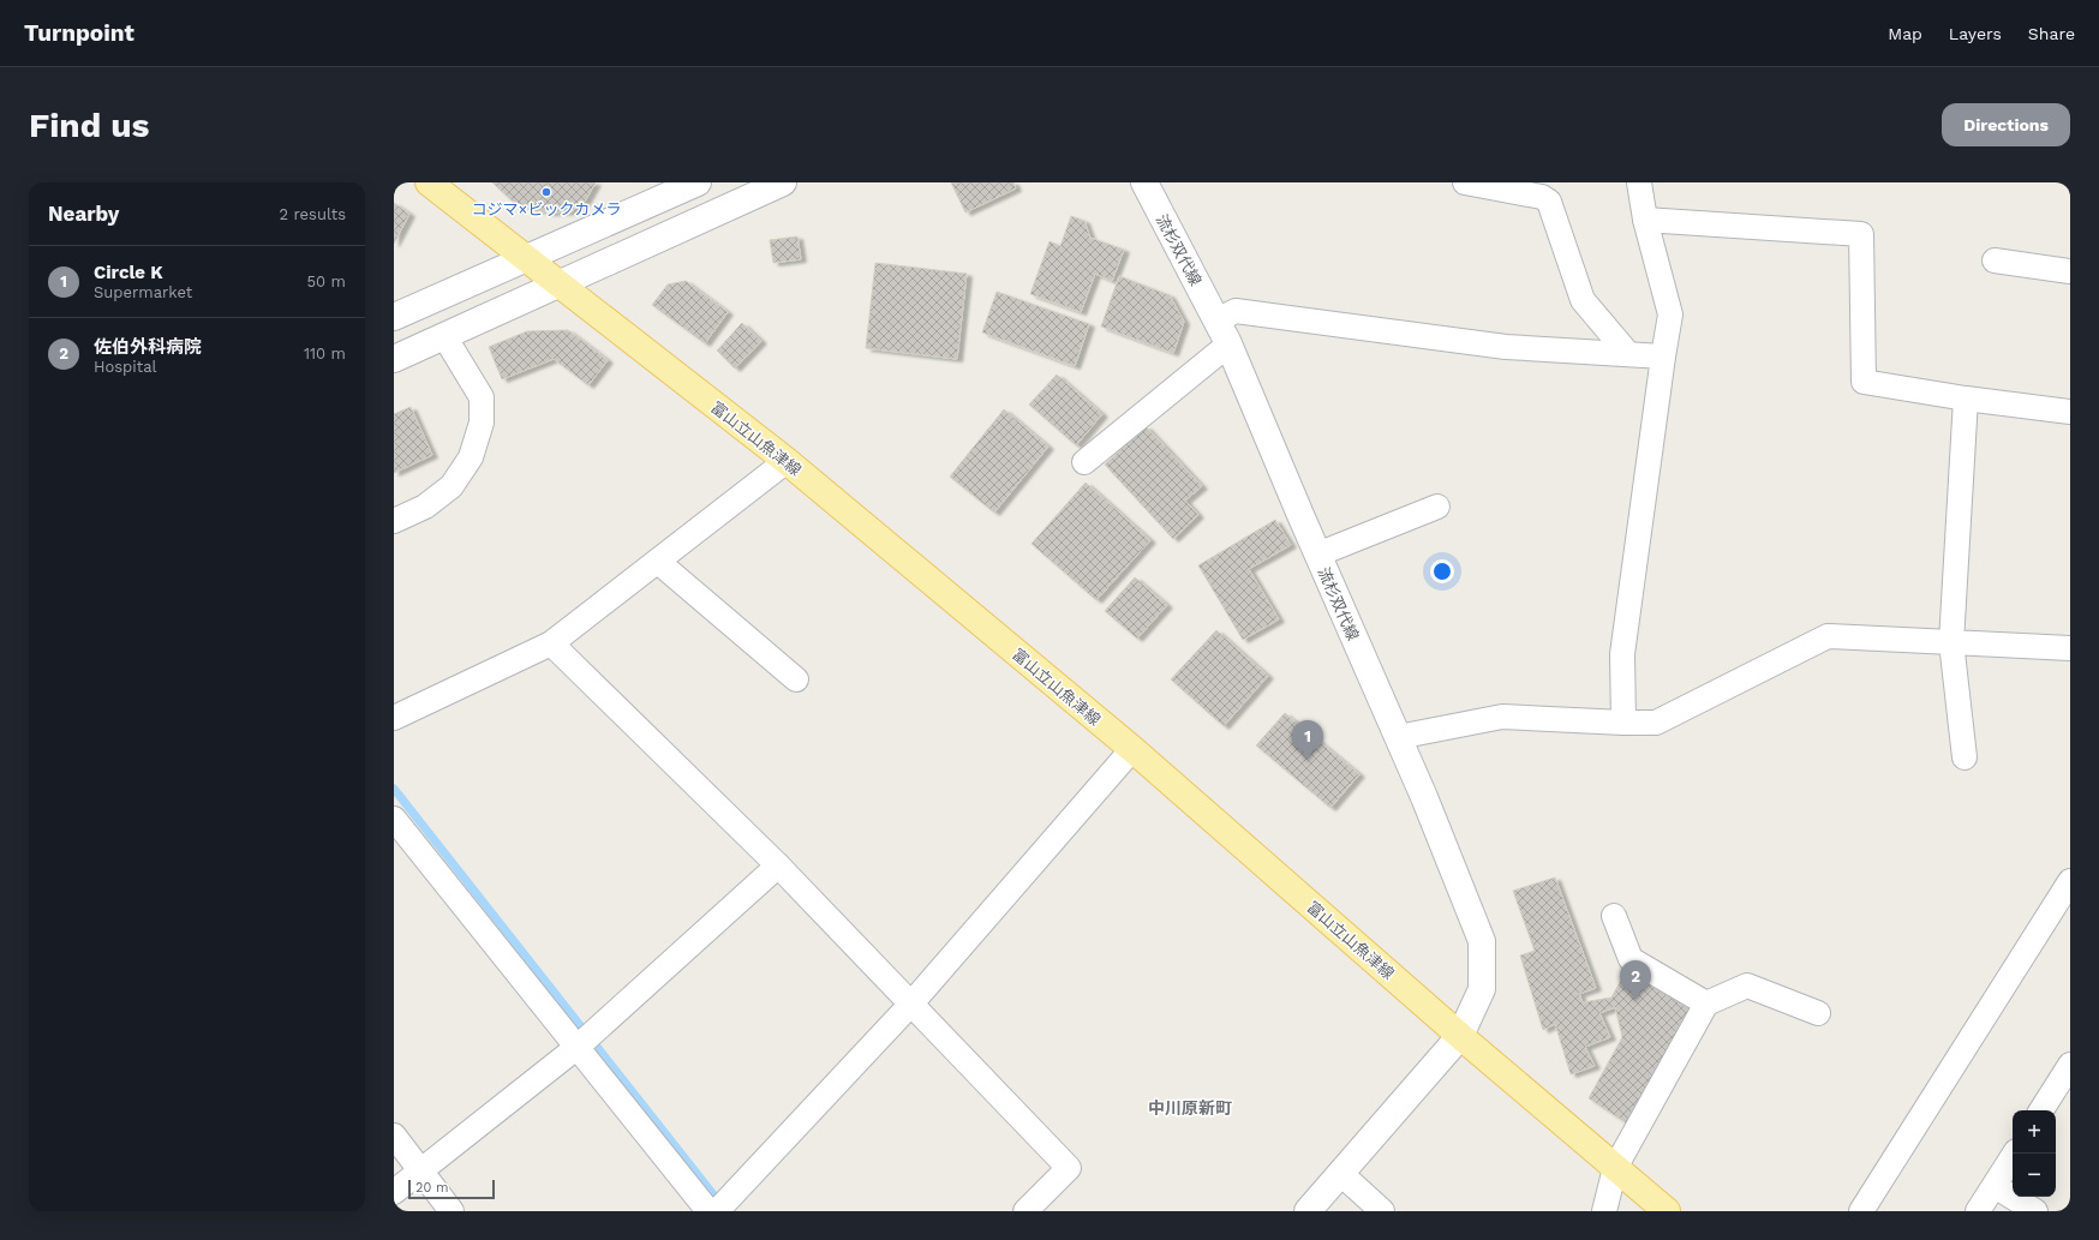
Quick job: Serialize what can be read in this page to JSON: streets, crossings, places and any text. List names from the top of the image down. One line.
{"streets":{"main road":["富山立山魚津線"],"street":["流杉双代線"]},"crossings":[["流杉双代線","富山立山魚津線"]],"districts":["中川原新町"],"places":["コジマ×ビックカメラ"],"scale_bar":"20 m","page":{"header":"Turnpoint","nav":["Map","Layers","Share"],"buttons":"Directions","title":"Find us","heading":["Nearby","2 results"],"list":[{"mark":"1","name":"Circle K","note":"Supermarket","value":"50 m"},{"mark":"2","name":"佐伯外科病院","note":"Hospital","value":"110 m"}],"pins":["1","2"],"map_buttons":["+","−"],"scale":"20 m"}}
